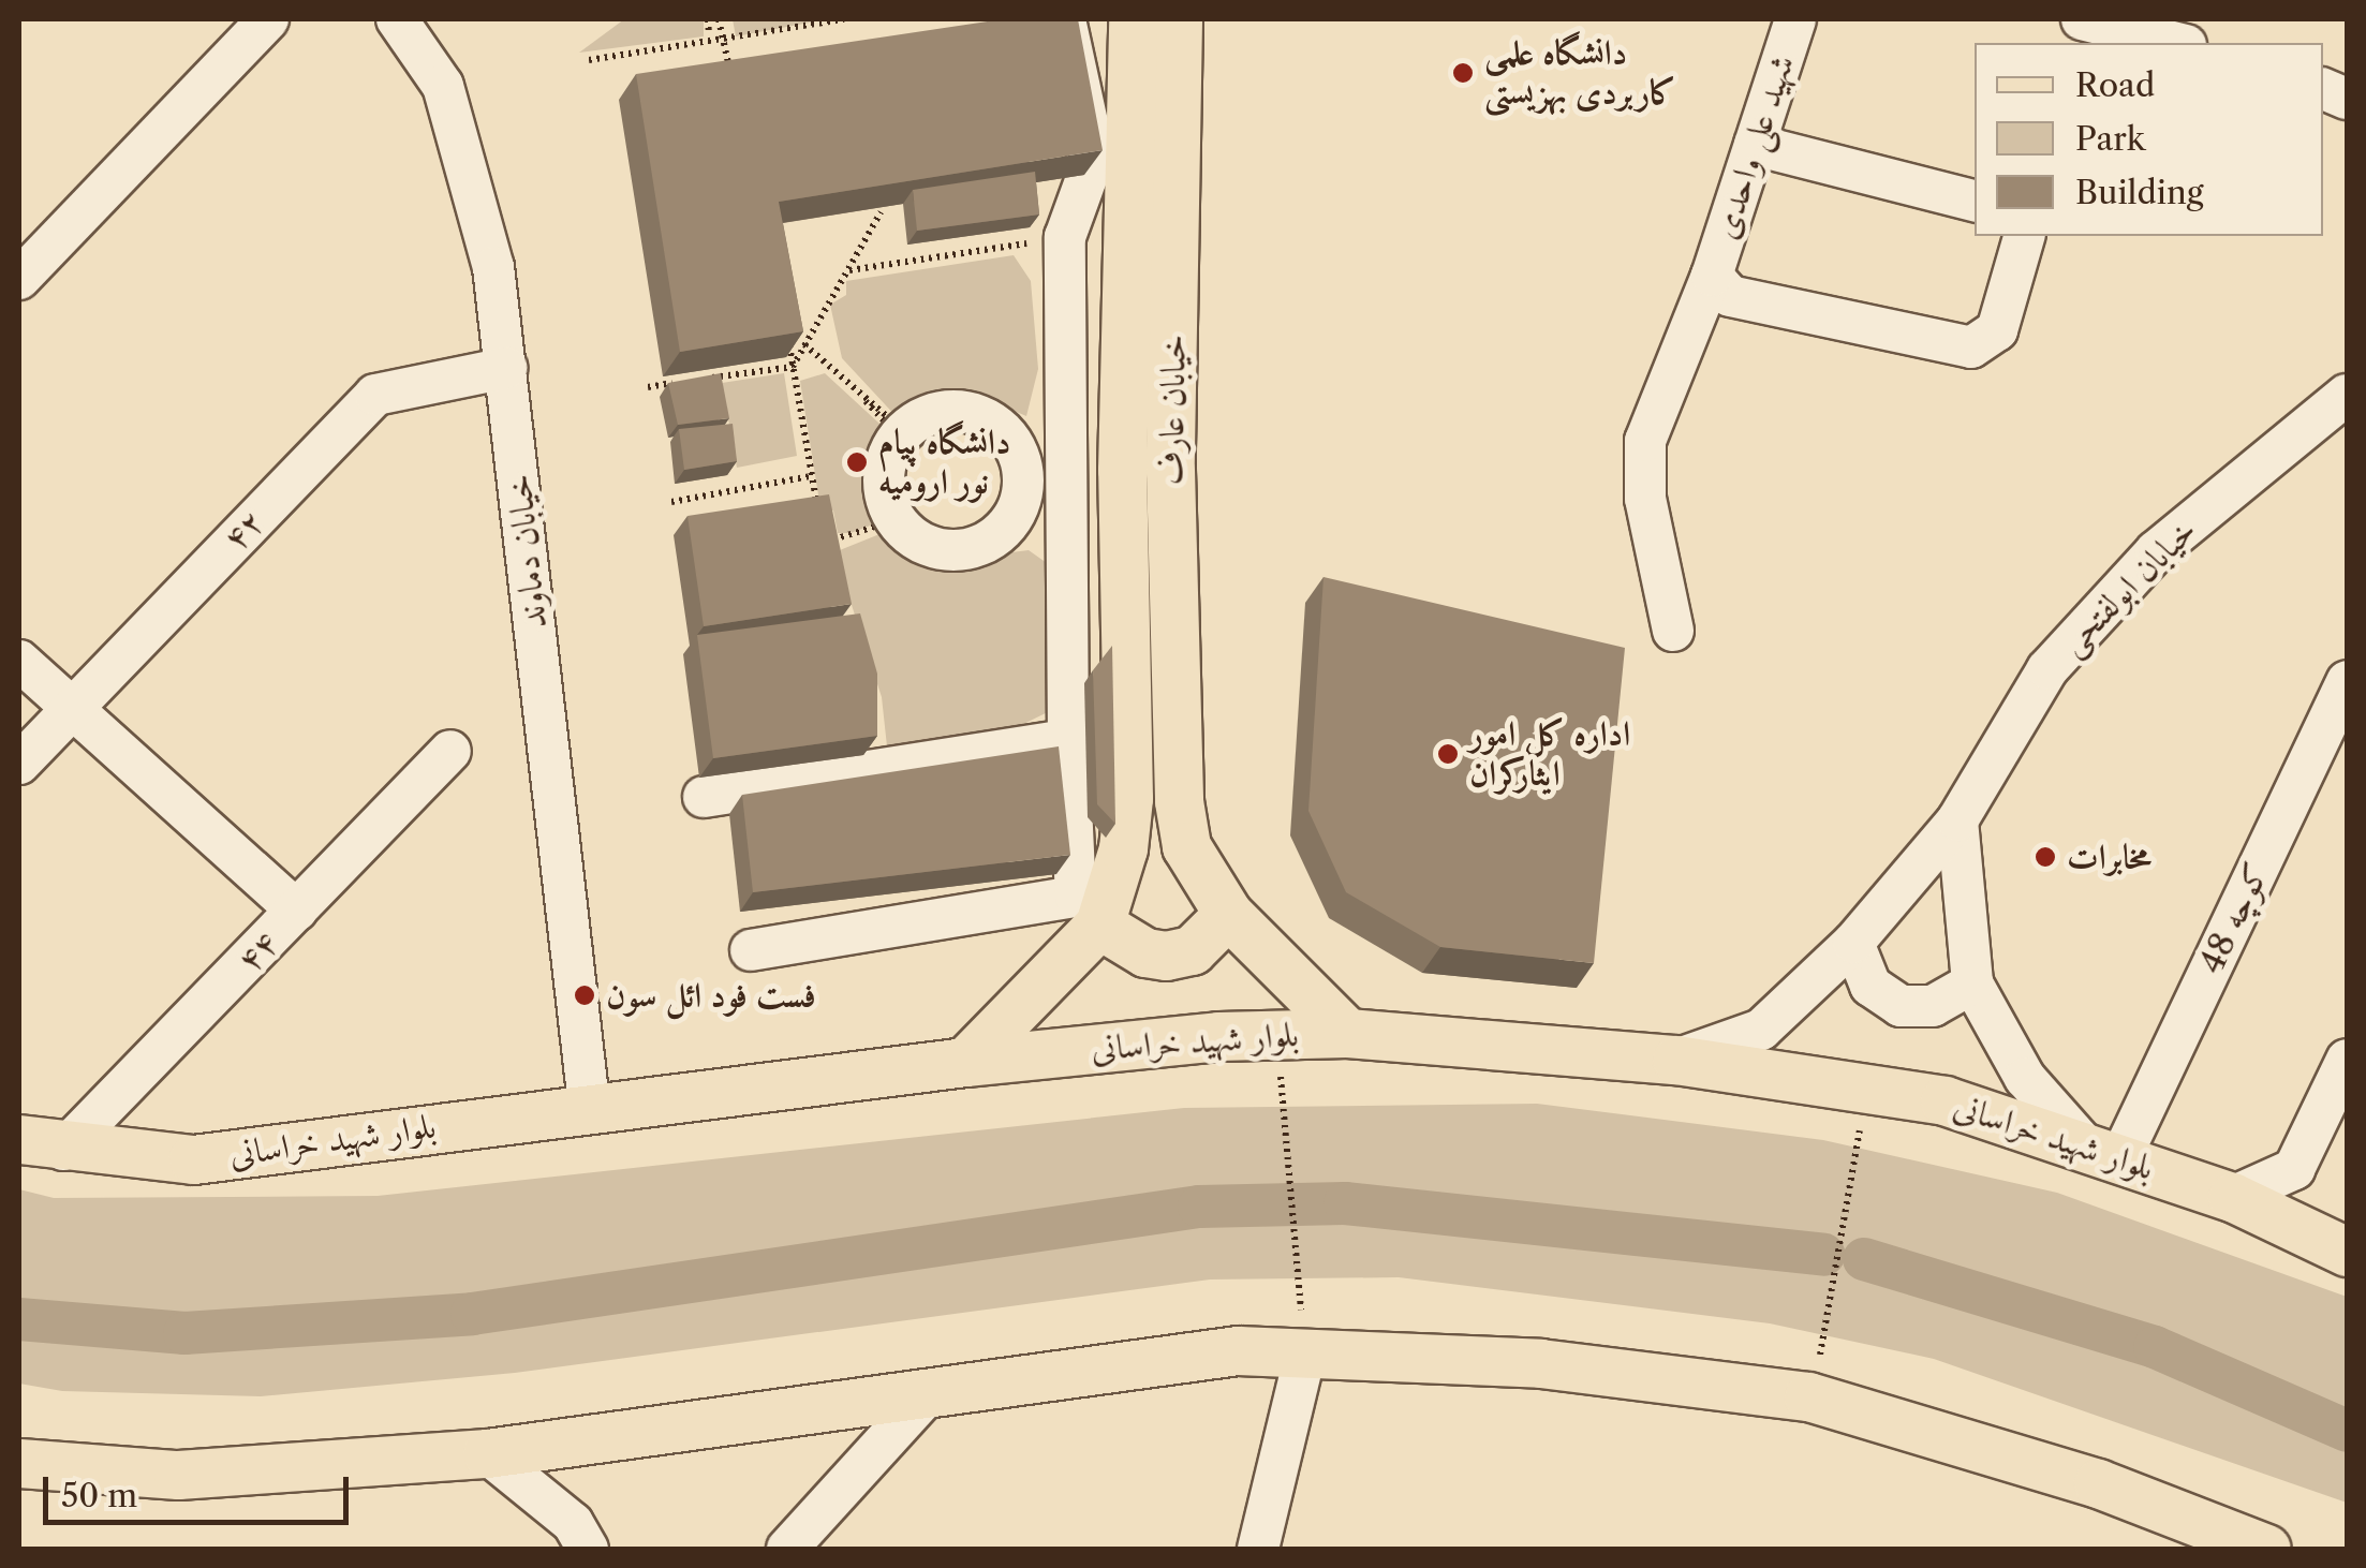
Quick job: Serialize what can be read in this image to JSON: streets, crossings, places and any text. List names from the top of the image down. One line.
{"streets":{"main road":["خیابان عارف","بلوار شهید خراسانی"],"street":["شهید علی واحدی","۴۲","خیابان دماوند","خیابان ابولفتحی","کوچه 48","۴۴"]},"crossings":[["خیابان عارف","بلوار شهید خراسانی"],["۴۲","خیابان دماوند"],["خیابان دماوند","بلوار شهید خراسانی"],["خیابان ابولفتحی","بلوار شهید خراسانی"],["کوچه 48","بلوار شهید خراسانی"],["۴۴","بلوار شهید خراسانی"]],"places":["دانشگاه علمی کاربردی بهزیستی","دانشگاه پیام نور ارومیه","اداره کل امور ایثارکران","مخابرات","فست فود ائل سون"],"legend":["Road","Park","Building"],"scale_bar":"50 m"}
